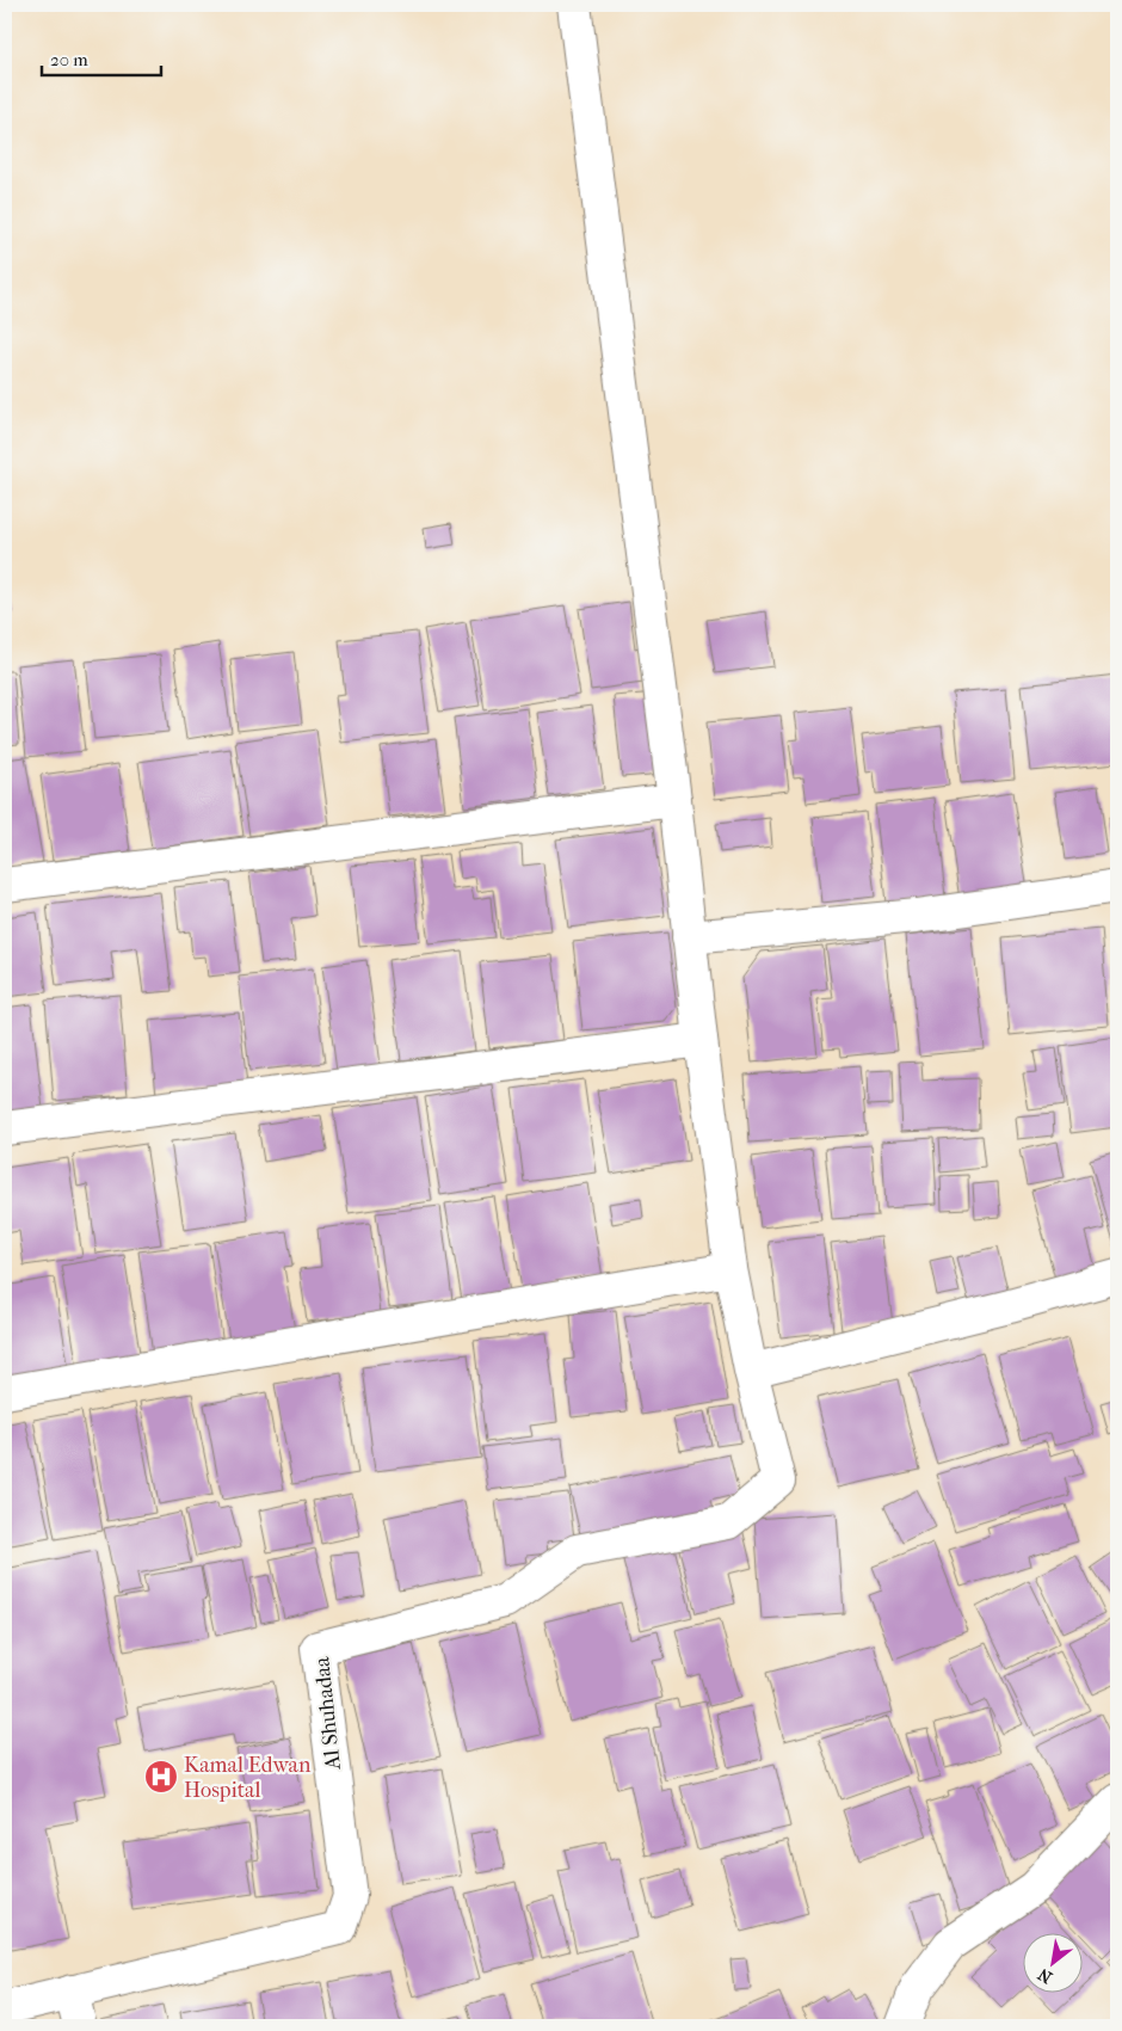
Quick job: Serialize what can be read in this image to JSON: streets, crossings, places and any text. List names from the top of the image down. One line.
{"streets":{"street":["Al Shuhadaa"]},"places":{"hospital":["Kamal Edwan Hospital"]},"scale_bar":"20 m","north":"bottom left"}
